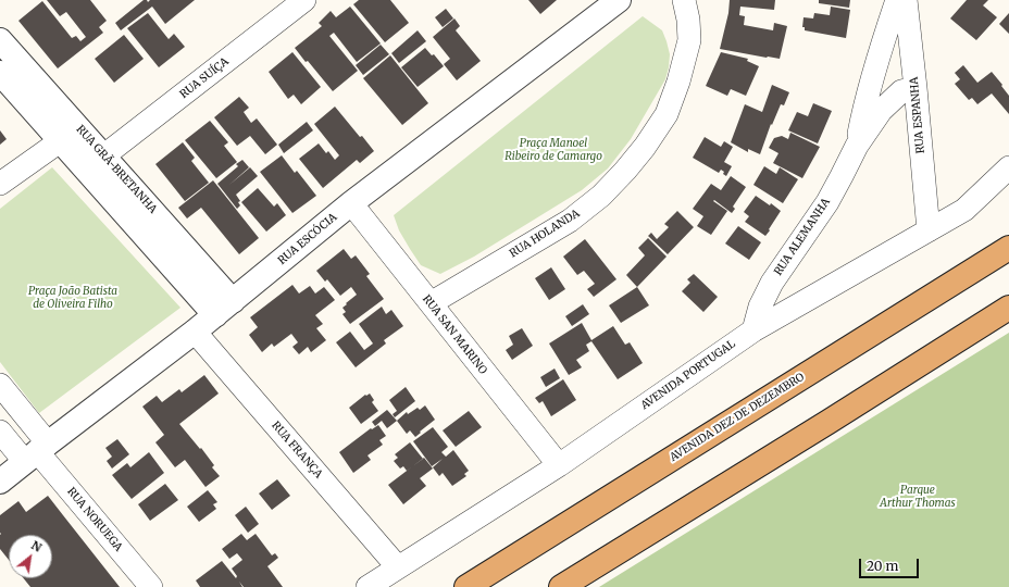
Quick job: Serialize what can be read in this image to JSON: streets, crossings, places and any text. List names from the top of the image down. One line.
{"streets":{"highway":["AVENIDA DEZ DE DEZEMBRO"],"street":["RUA SUÍÇA","RUA ESPANHA","RUA GRÃ-BRETANHA","RUA HOLANDA","RUA ALEMANHA","RUA ESCÓCIA","RUA SAN MARINO","AVENIDA PORTUGAL","RUA FRANÇA","RUA NORUEGA"]},"crossings":[["RUA SUÍÇA","RUA GRÃ-BRETANHA"],["RUA ESPANHA","RUA ALEMANHA"],["RUA ESPANHA","AVENIDA PORTUGAL"],["RUA GRÃ-BRETANHA","RUA ESCÓCIA"],["RUA HOLANDA","RUA SAN MARINO"],["RUA ALEMANHA","AVENIDA PORTUGAL"],["RUA ESCÓCIA","RUA SAN MARINO"],["RUA ESCÓCIA","RUA FRANÇA"],["RUA ESCÓCIA","RUA NORUEGA"],["RUA SAN MARINO","AVENIDA PORTUGAL"],["AVENIDA PORTUGAL","RUA FRANÇA"]],"parks":["Praça Manoel Ribeiro de Camargo","Praça João Batista de Oliveira Filho","Parque Arthur Thomas"],"scale_bar":"20 m","north":"top right"}
